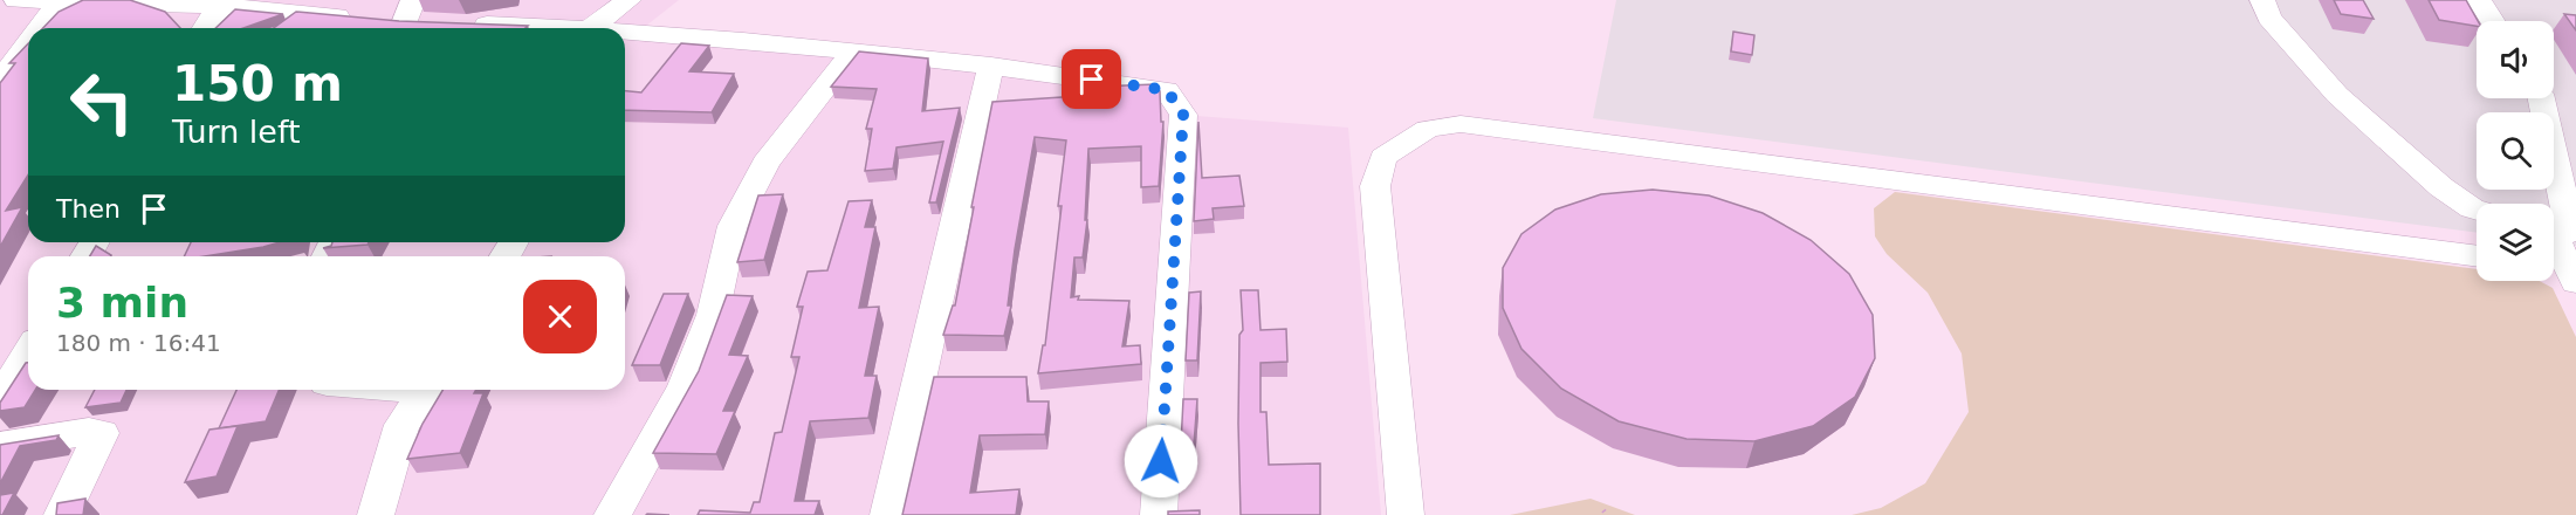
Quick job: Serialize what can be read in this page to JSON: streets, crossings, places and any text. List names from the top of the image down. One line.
{"page":{"turn":["150 m","Turn left"],"then":"Then","heading":["3 min","180 m · 16:41"]}}
